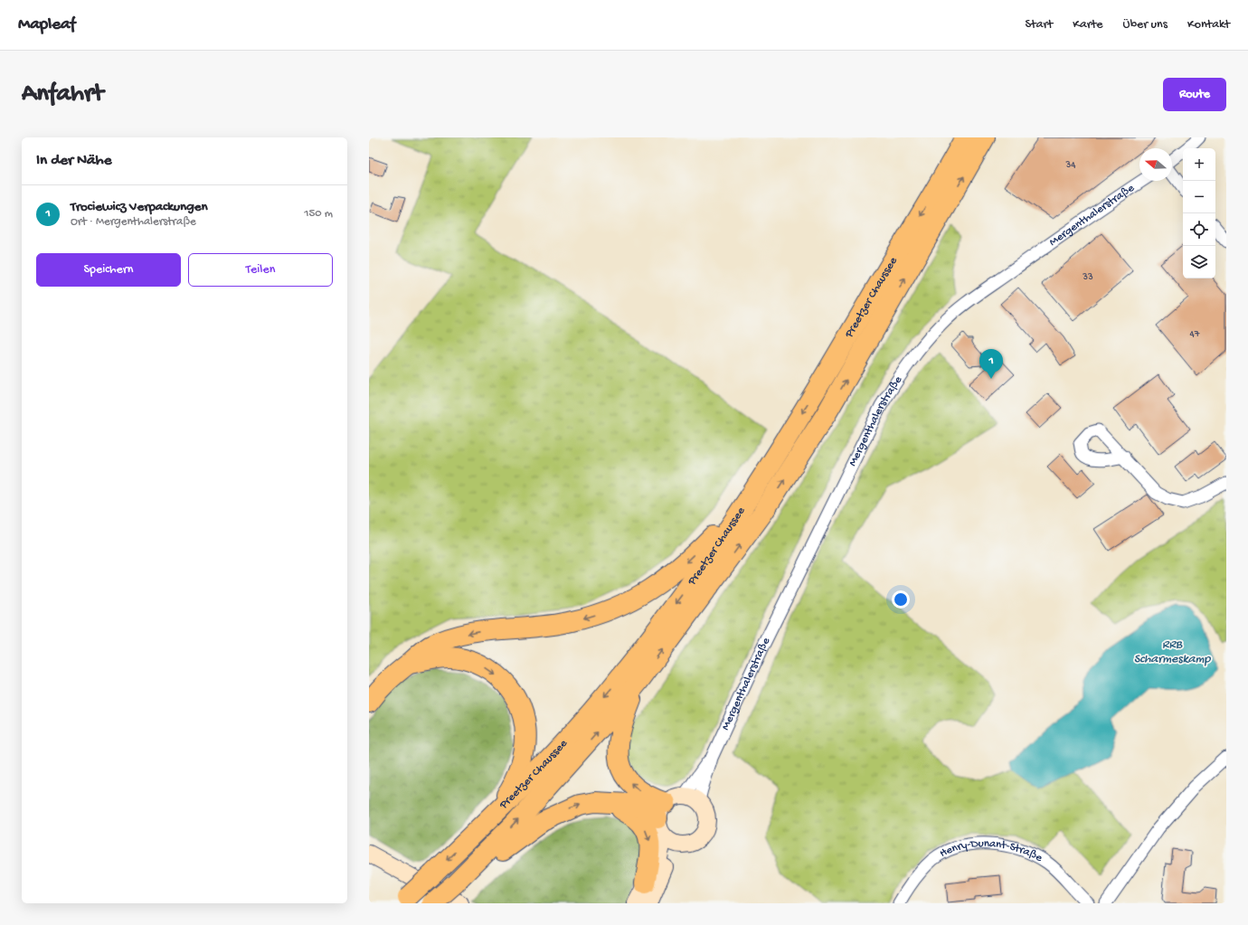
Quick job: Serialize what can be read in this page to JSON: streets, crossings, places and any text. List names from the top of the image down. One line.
{"streets":{"highway":["Preetzer Chaussee"],"street":["Mergenthalerstraße","Henry-Dunant-Straße"]},"water":["RRB Scharmeskamp"],"house_numbers":["34","33","47"],"north":"left","page":{"header":"Mapleaf","nav":["Start","Karte","Über uns","Kontakt"],"buttons":["Route",["Speichern","Teilen"]],"title":"Anfahrt","heading":"In der Nähe","map_buttons":["+","−"],"list":[{"mark":"1","name":"Trociewicz Verpackungen","note":"Ort · Mergenthalerstraße","value":"150 m"}],"pins":"1"}}
